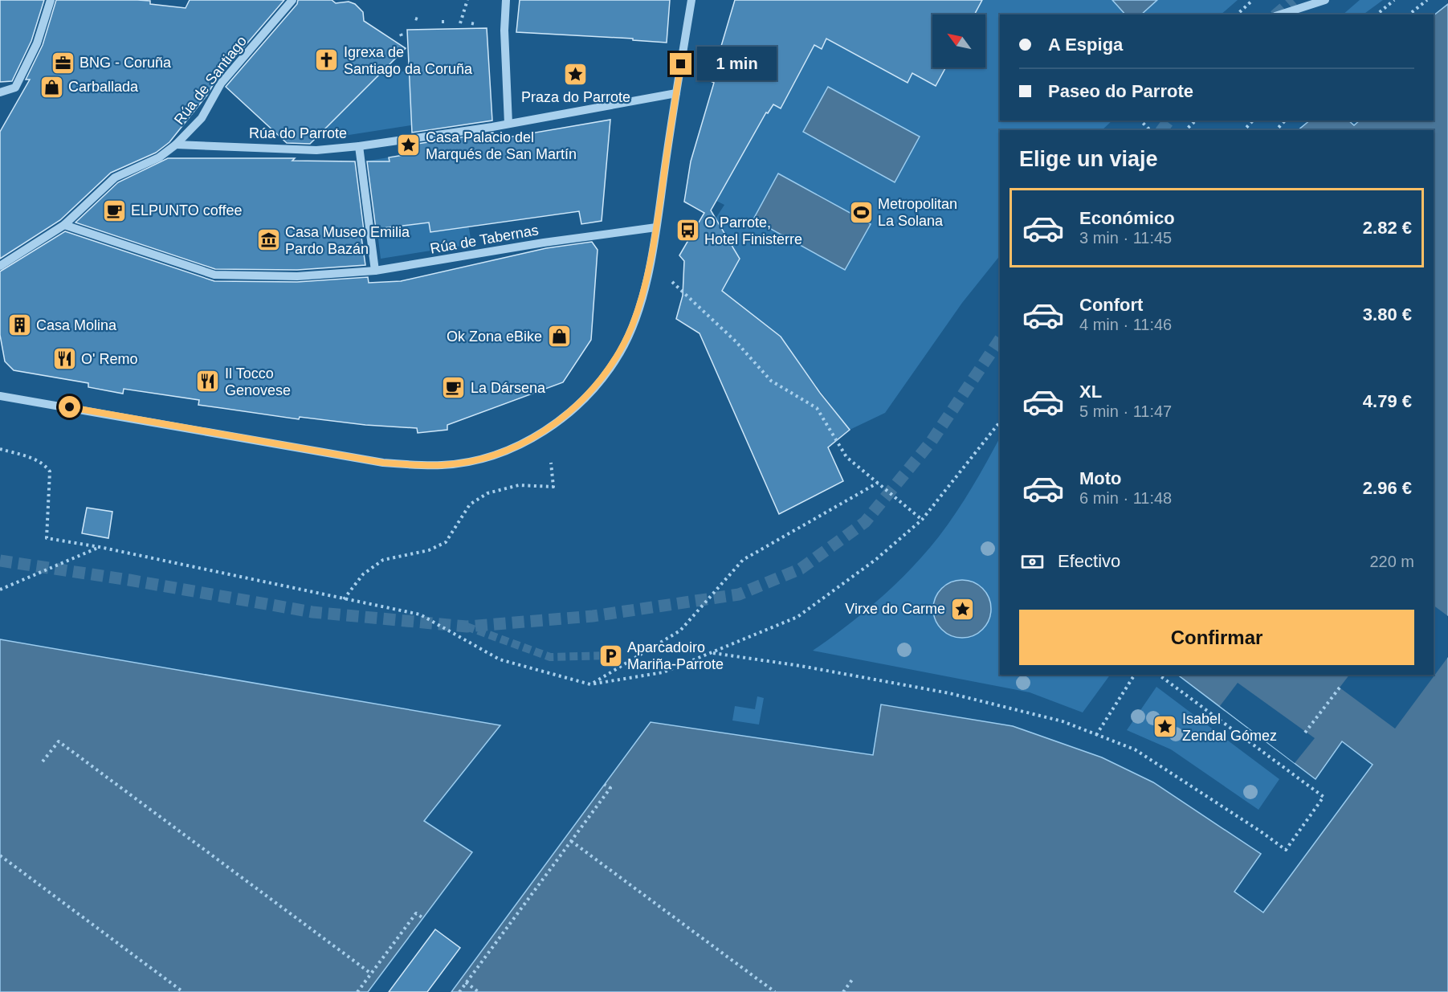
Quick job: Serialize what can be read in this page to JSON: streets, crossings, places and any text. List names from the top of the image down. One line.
{"streets":{"street":["Rúa de Santiago","Rúa do Parrote","Rúa de Tabernas"]},"crossings":[["Rúa de Santiago","Rúa do Parrote"],["Rúa de Santiago","Rúa de Tabernas"]],"places":{"church":["Igrexa de Santiago da Coruña"],"office":["BNG - Coruña"],"place":["Praza do Parrote","Casa Palacio del Marqués de San Martín","Virxe do Carme","Isabel Zendal Gómez"],"shop":["Carballada","Ok Zona eBike"],"cafe":["ELPUNTO coffee","La Dársena"],"sports":["Metropolitan La Solana"],"bus stop":["O Parrote, Hotel Finisterre"],"museum":["Casa Museo Emilia Pardo Bazán"],"building":["Casa Molina"],"restaurant":["O' Remo","Il Tocco Genovese"],"parking":["Aparcadoiro Mariña-Parrote"]},"north":"top left","page":{"banner":["A Espiga","Paseo do Parrote"],"bubble":"1 min","heading":"Elige un viaje","list":[{"name":"Económico","note":"3 min · 11:45","value":"2.82 €"},{"name":"Confort","note":"4 min · 11:46","value":"3.80 €"},{"name":"XL","note":"5 min · 11:47","value":"4.79 €"},{"name":"Moto","note":"6 min · 11:48","value":"2.96 €"}],"pay":["Efectivo","220 m"],"buttons":"Confirmar"}}
